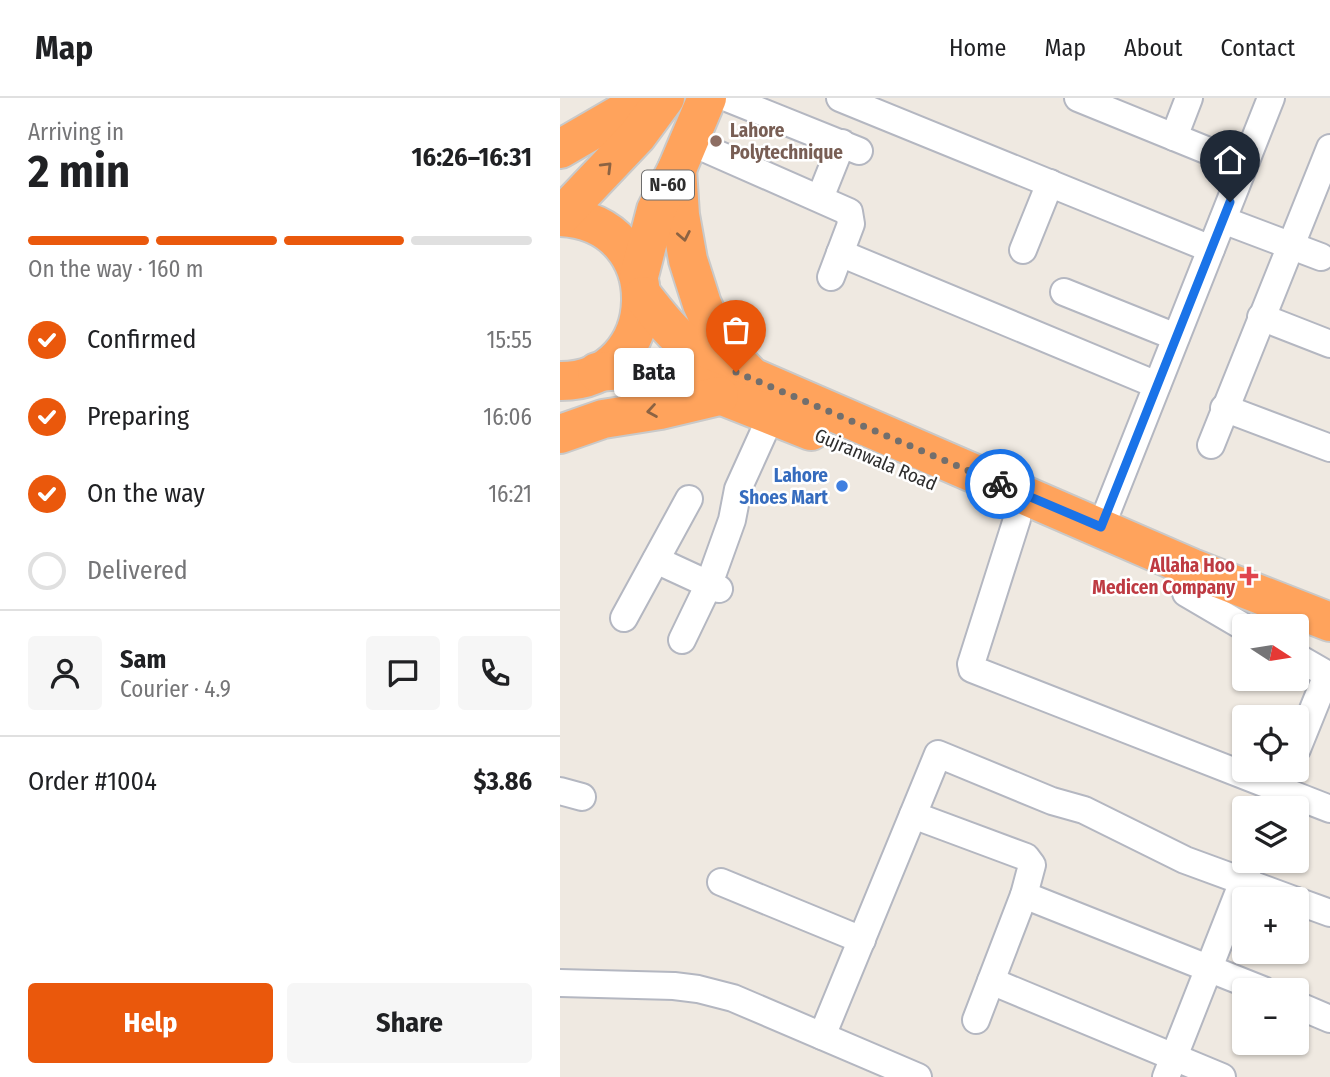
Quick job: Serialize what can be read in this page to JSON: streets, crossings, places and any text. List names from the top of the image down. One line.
{"streets":{"highway":["N-60","Gujranwala Road"]},"crossings":[["N-60","Gujranwala Road"]],"places":{"other":["Lahore Polytechnique","Bata","Lahore Shoes Mart"],"health":["Allaha Hoo Medicen Company"]},"north":"right","page":{"header":"Map","nav":["Home","Map","About","Contact"],"heading":["2 min","Arriving in","16:26–16:31"],"panel":["Sam","Courier · 4.9","Order #1004","$3.86"],"bar":"On the way · 160 m","list":[["Confirmed","15:55"],["Preparing","16:06"],["On the way","16:21"],"Delivered"],"bubble":"Bata","map_buttons":["+","−"],"buttons":["Help","Share"]}}
